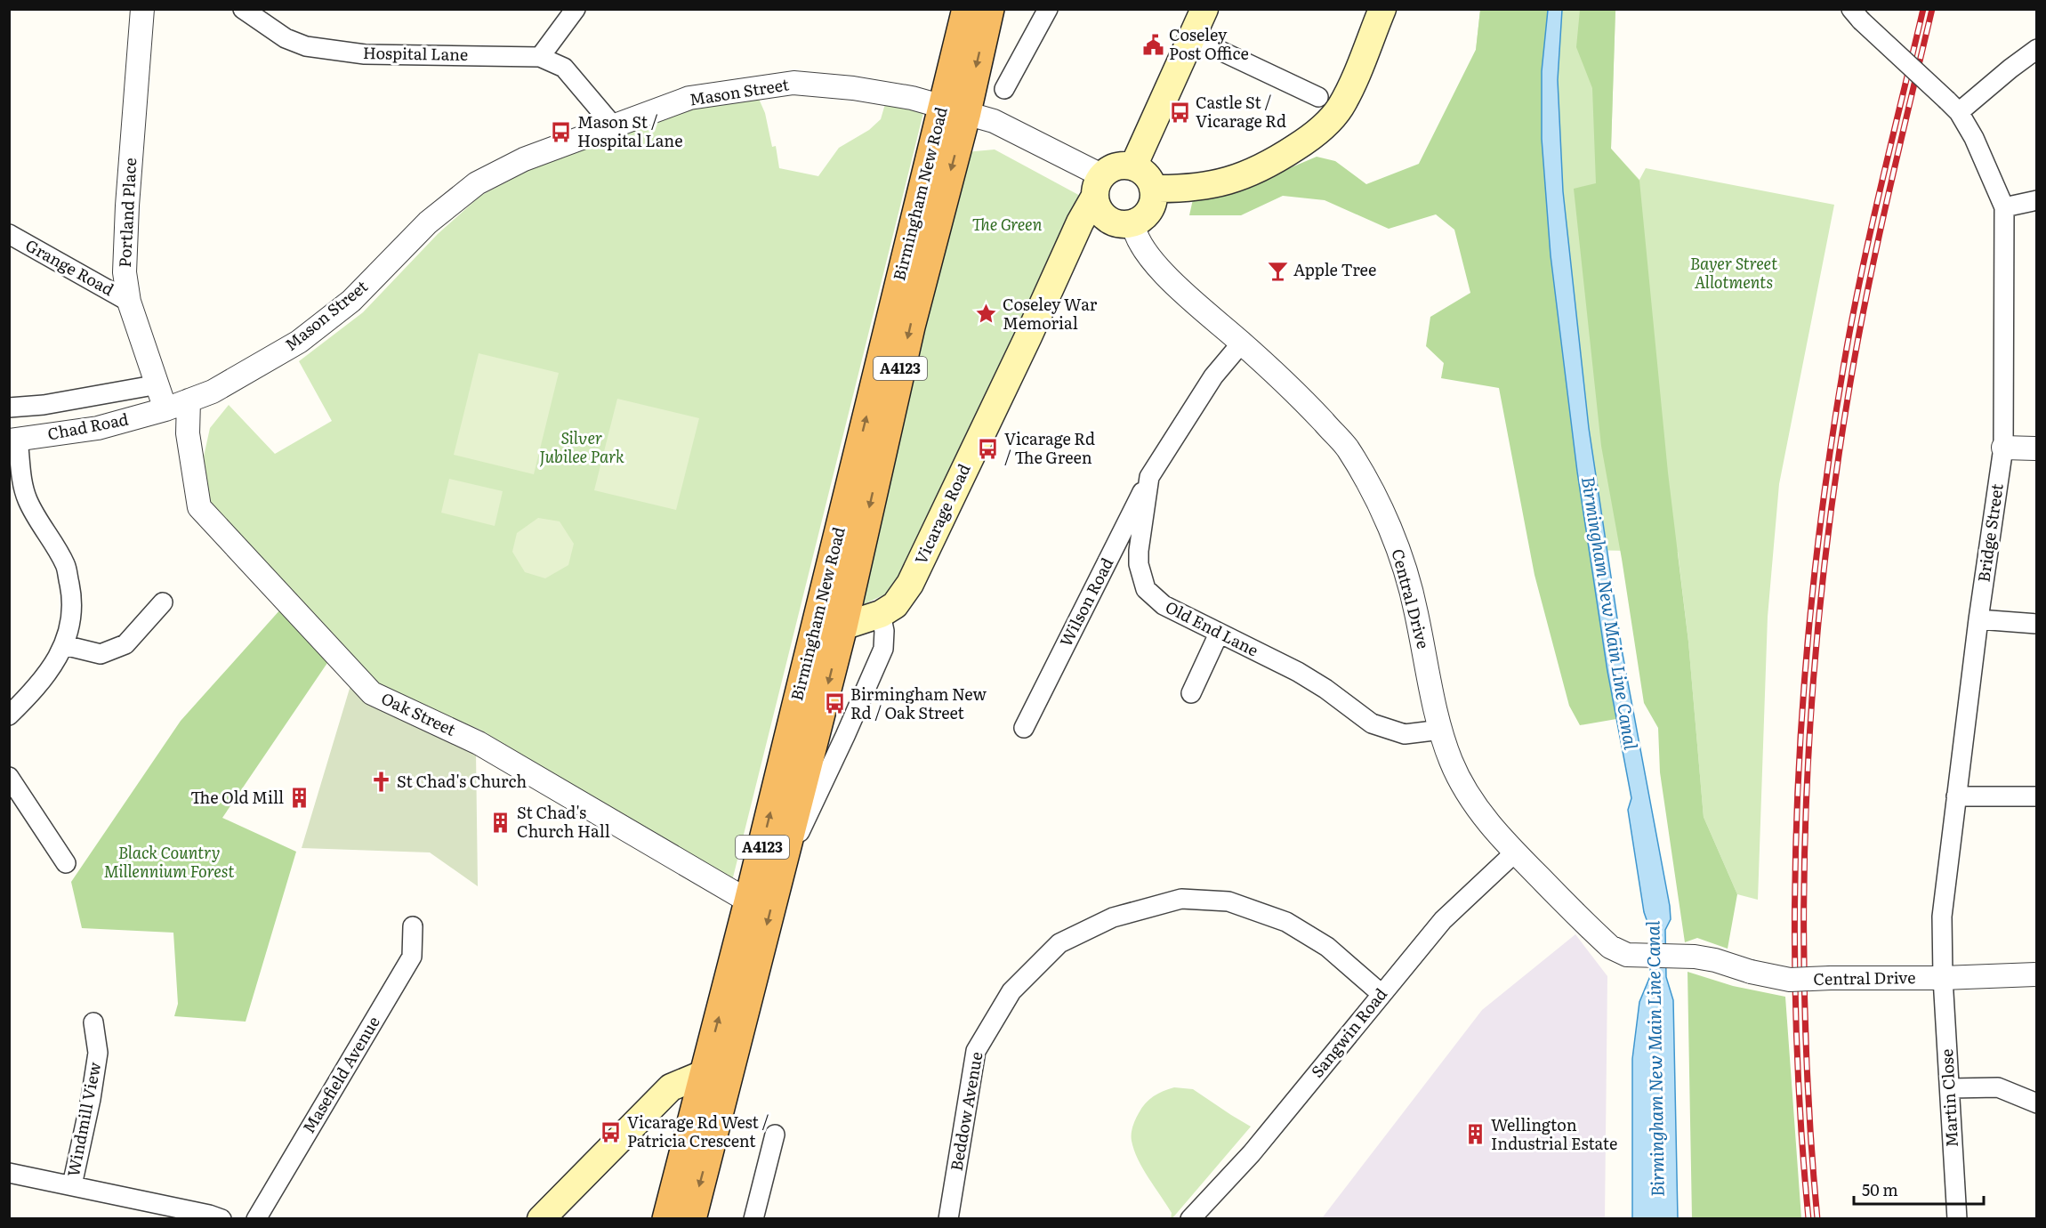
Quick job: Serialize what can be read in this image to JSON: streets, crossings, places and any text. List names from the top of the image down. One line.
{"streets":{"highway":["Birmingham New Road","A4123"],"main road":["Vicarage Road"],"street":["Hospital Lane","Mason Street","Portland Place","Grange Road","Chad Road","Bridge Street","Central Drive","Wilson Road","Old End Lane","Oak Street","Sangwin Road","Masefield Avenue","Martin Close","Beddow Avenue","Windmill View"]},"crossings":[["Mason Street","Birmingham New Road"],["Mason Street","Portland Place"],["Mason Street","Chad Road"],["Mason Street","Vicarage Road"],["Mason Street","Central Drive"],["Mason Street","Oak Street"],["Birmingham New Road","Vicarage Road"],["Birmingham New Road","Oak Street"],["Portland Place","Grange Road"],["Portland Place","Chad Road"],["Vicarage Road","Central Drive"],["Bridge Street","Central Drive"],["Bridge Street","Martin Close"],["Central Drive","Old End Lane"],["Central Drive","Sangwin Road"],["Central Drive","Martin Close"],["Wilson Road","Old End Lane"],["Sangwin Road","Beddow Avenue"]],"water":["Birmingham New Main Line Canal"],"parks":["The Green","Bayer Street Allotments","Silver Jubilee Park","Black Country Millennium Forest"],"places":{"public building":["Coseley Post Office"],"bus stop":["Castle St / Vicarage Rd","Mason St / Hospital Lane","Vicarage Rd / The Green","Birmingham New Rd / Oak Street","Vicarage Rd West / Patricia Crescent"],"bar":["Apple Tree"],"place":["Coseley War Memorial"],"church":["St Chad's Church"],"building":["The Old Mill","St Chad's Church Hall","Wellington Industrial Estate"]},"scale_bar":"50 m"}
